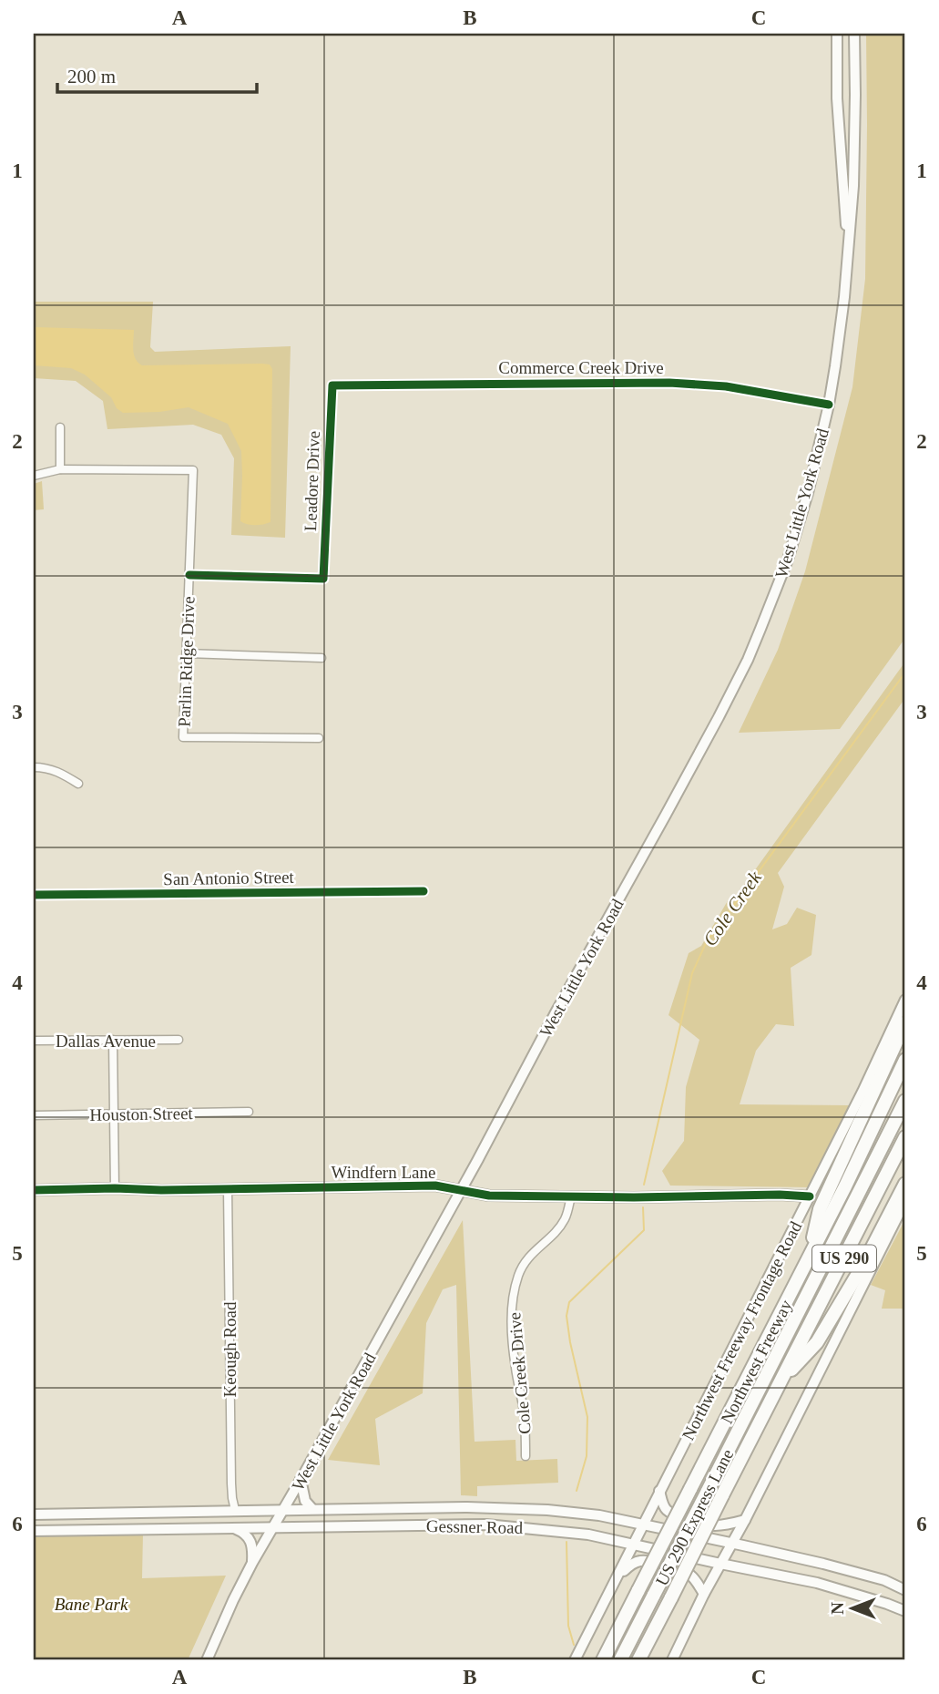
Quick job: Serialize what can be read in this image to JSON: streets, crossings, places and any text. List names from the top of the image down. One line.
{"streets":{"highway":["US 290","Northwest Freeway","US 290 Express Lane"],"main road":["West Little York Road","Windfern Lane","Northwest Freeway Frontage Road","Gessner Road"],"street":["Commerce Creek Drive","Leadore Drive","Parlin Ridge Drive","San Antonio Street","Dallas Avenue","Houston Street","Keough Road","Cole Creek Drive"]},"crossings":[["Commerce Creek Drive","Leadore Drive"],["Commerce Creek Drive","West Little York Road"],["Leadore Drive","Parlin Ridge Drive"],["West Little York Road","Windfern Lane"],["West Little York Road","Gessner Road"],["Windfern Lane","Northwest Freeway Frontage Road"],["Windfern Lane","Keough Road"],["Windfern Lane","Cole Creek Drive"],["Northwest Freeway Frontage Road","Gessner Road"],["Keough Road","Gessner Road"]],"water":["Cole Creek"],"parks":["Bane Park"],"scale_bar":"200 m","north":"left","grid":{"columns":["A","B","C"],"rows":["1","2","3","4","5","6"]}}
